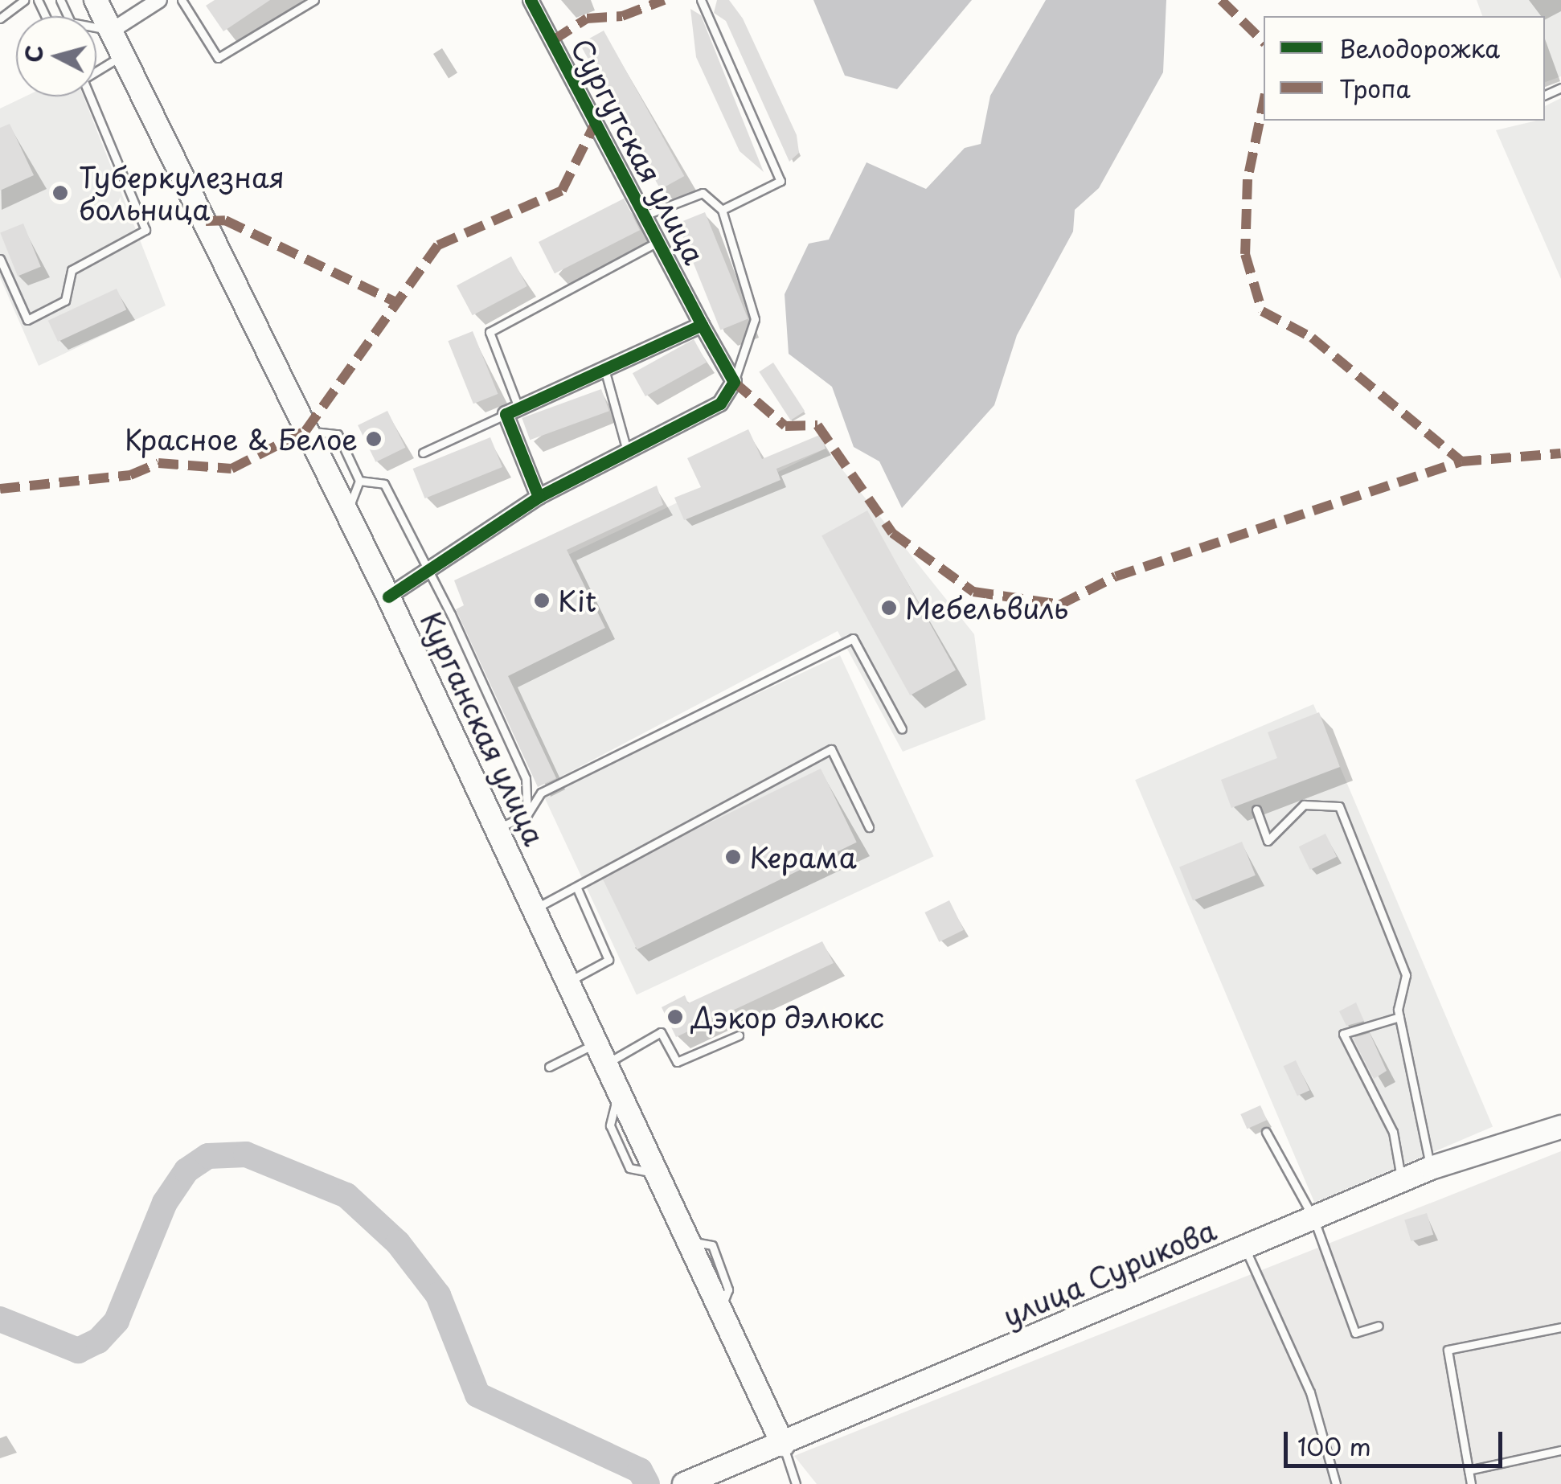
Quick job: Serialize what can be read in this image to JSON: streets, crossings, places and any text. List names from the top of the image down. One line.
{"streets":{"main road":["Курганская улица","улица Сурикова"],"street":["Сургутская улица"]},"crossings":[["Курганская улица","улица Сурикова"]],"places":["Туберкулезная больница","Красное & Белое","Kit","Мебельвиль","Керама","Дэкор дэлюкс"],"legend":["Велодорожка","Тропа"],"scale_bar":"100 m","north":"left"}
